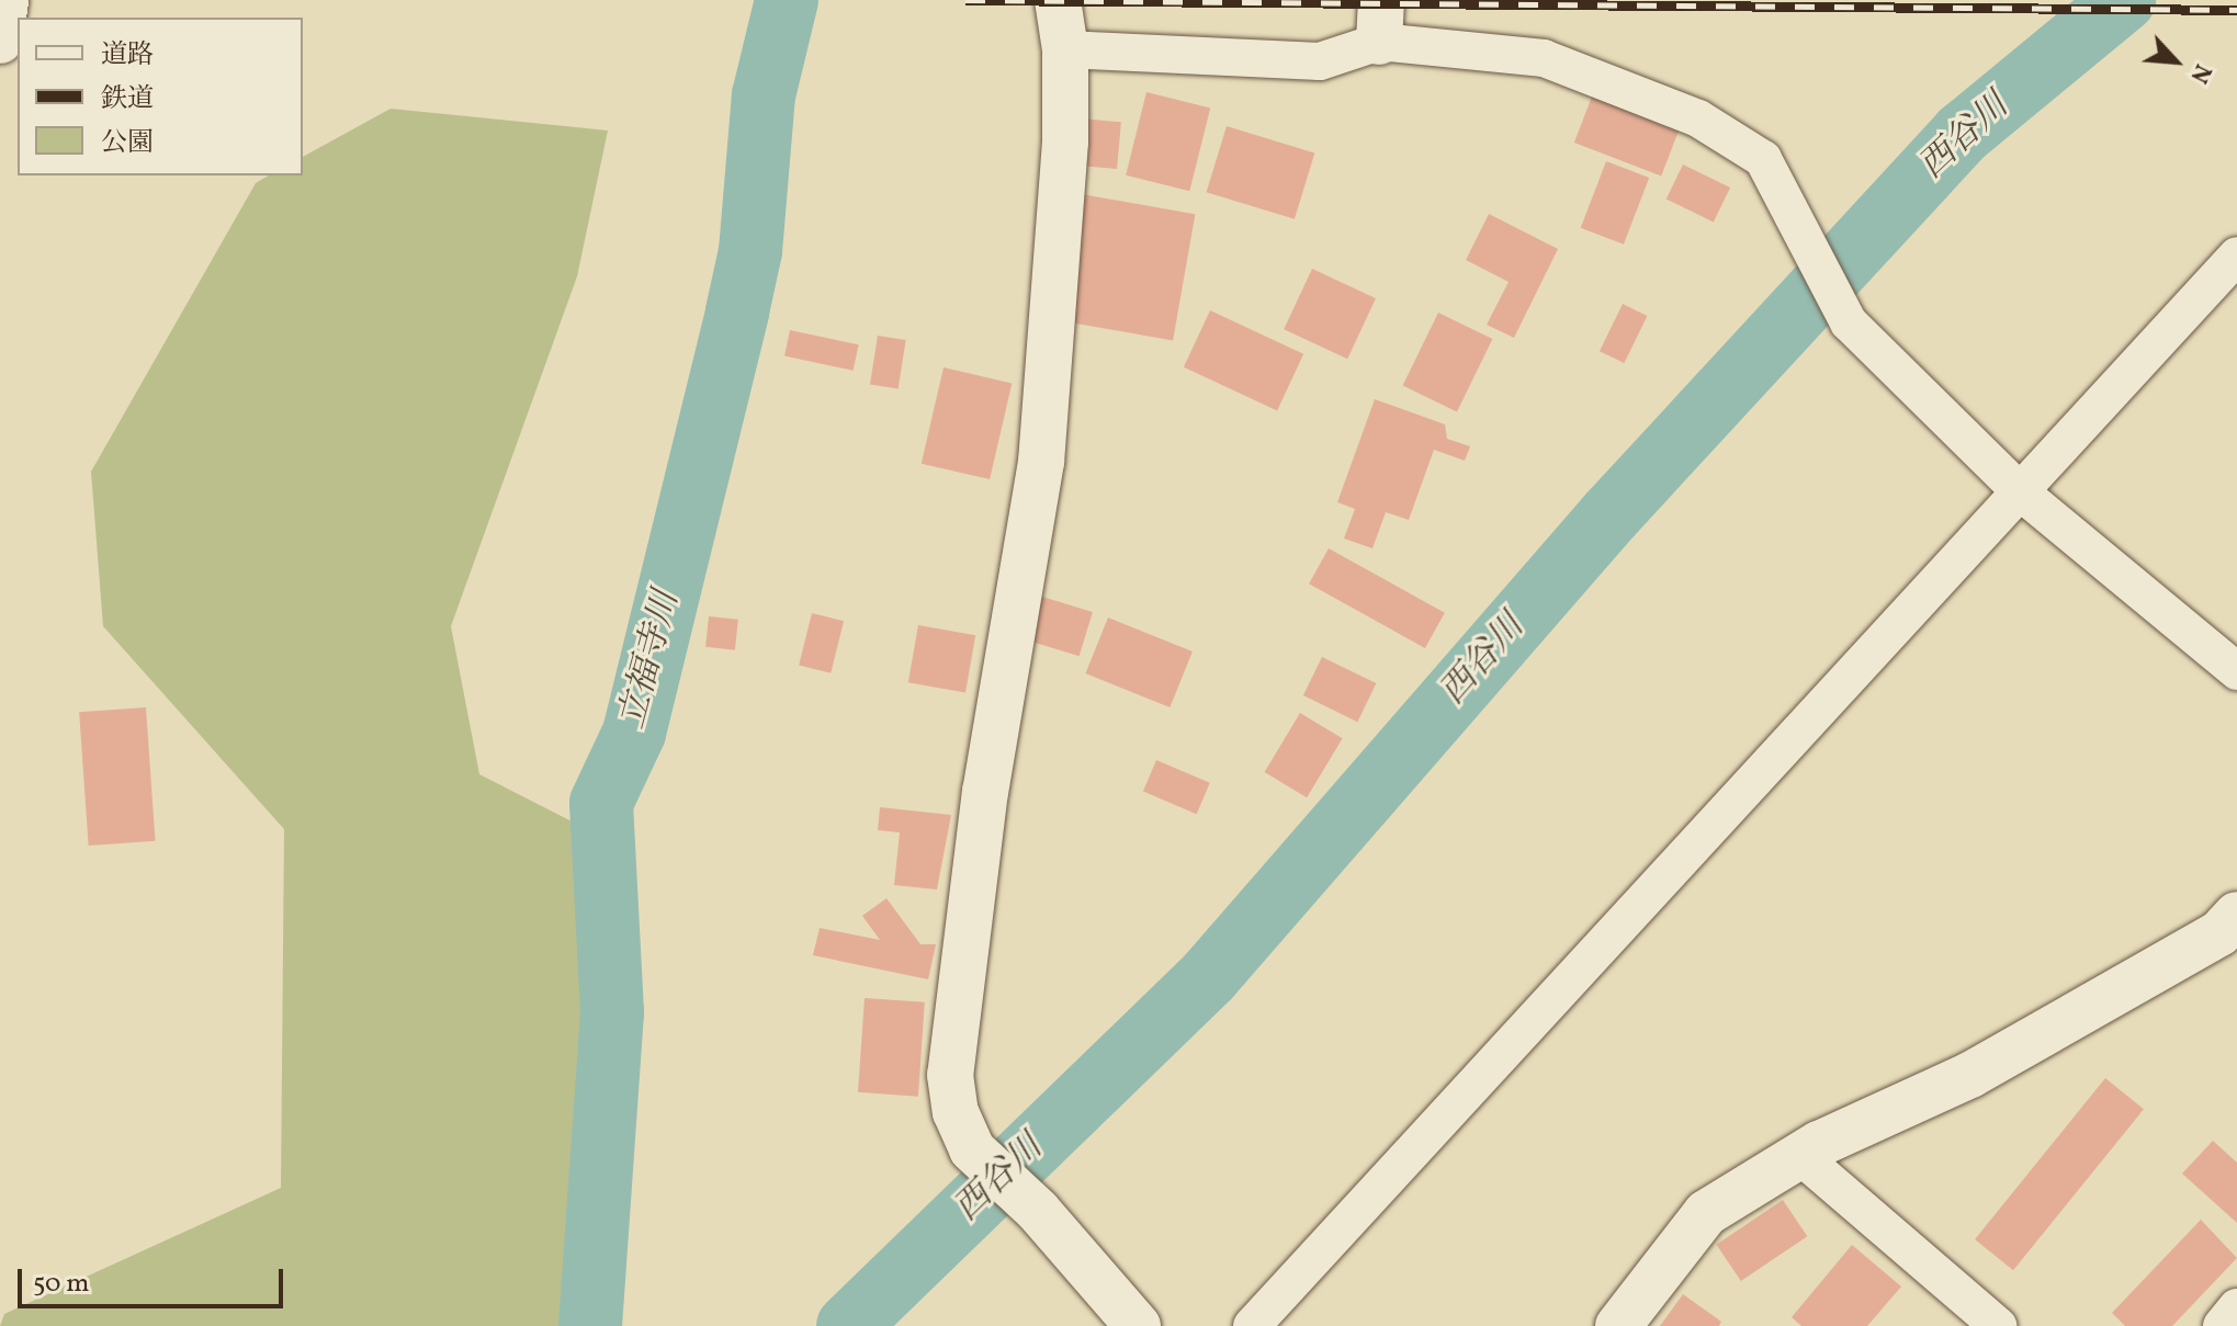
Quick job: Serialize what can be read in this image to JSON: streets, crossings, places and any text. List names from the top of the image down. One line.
{"water":["西谷川","立福寺川"],"legend":["道路","鉄道","公園"],"scale_bar":"50 m","north":"bottom right"}
